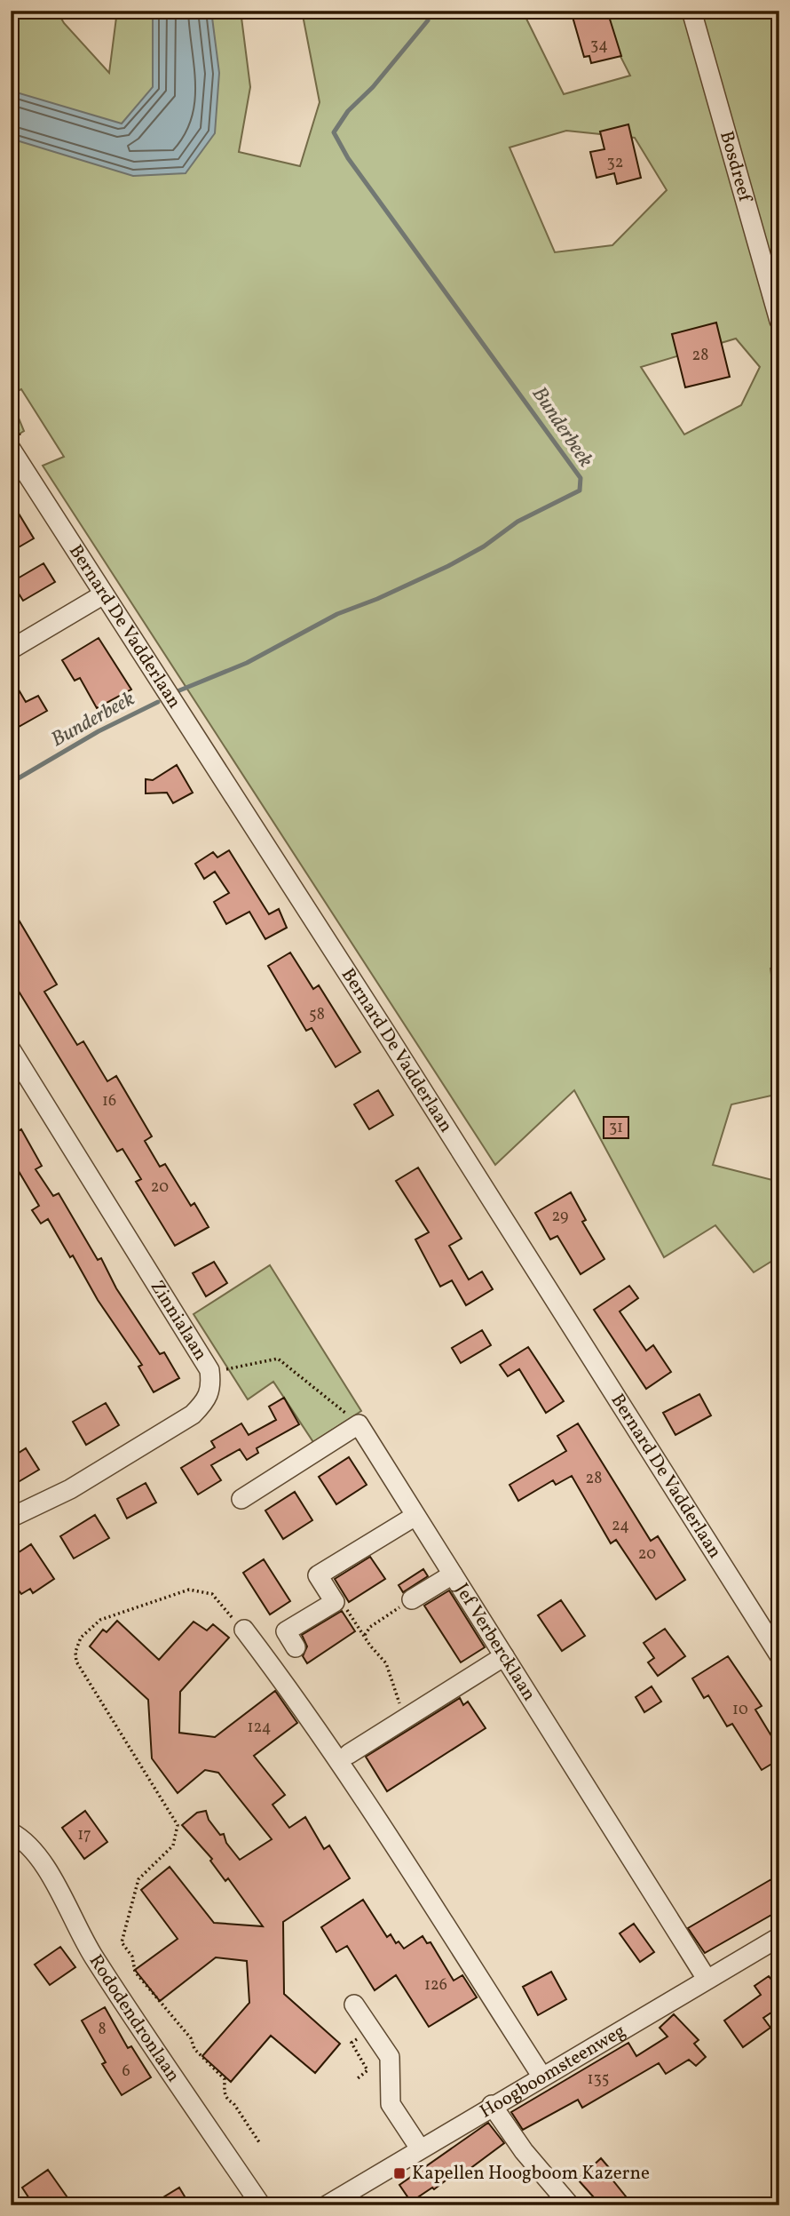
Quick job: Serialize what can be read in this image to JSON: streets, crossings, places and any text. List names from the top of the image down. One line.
{"streets":{"street":["Bosdreef","Bernard De Vadderlaan","Zinnialaan","Jef Verbercklaan","Rododendronlaan","Hoogboomsteenweg"]},"crossings":[["Jef Verbercklaan","Hoogboomsteenweg"]],"water":["Bunderbeek"],"places":{"transit":["Kapellen Hoogboom Kazerne"]},"house_numbers":["34","32","28","58","16","31","20","29","28","24","20","10","124","17","126","8","6","135"]}
